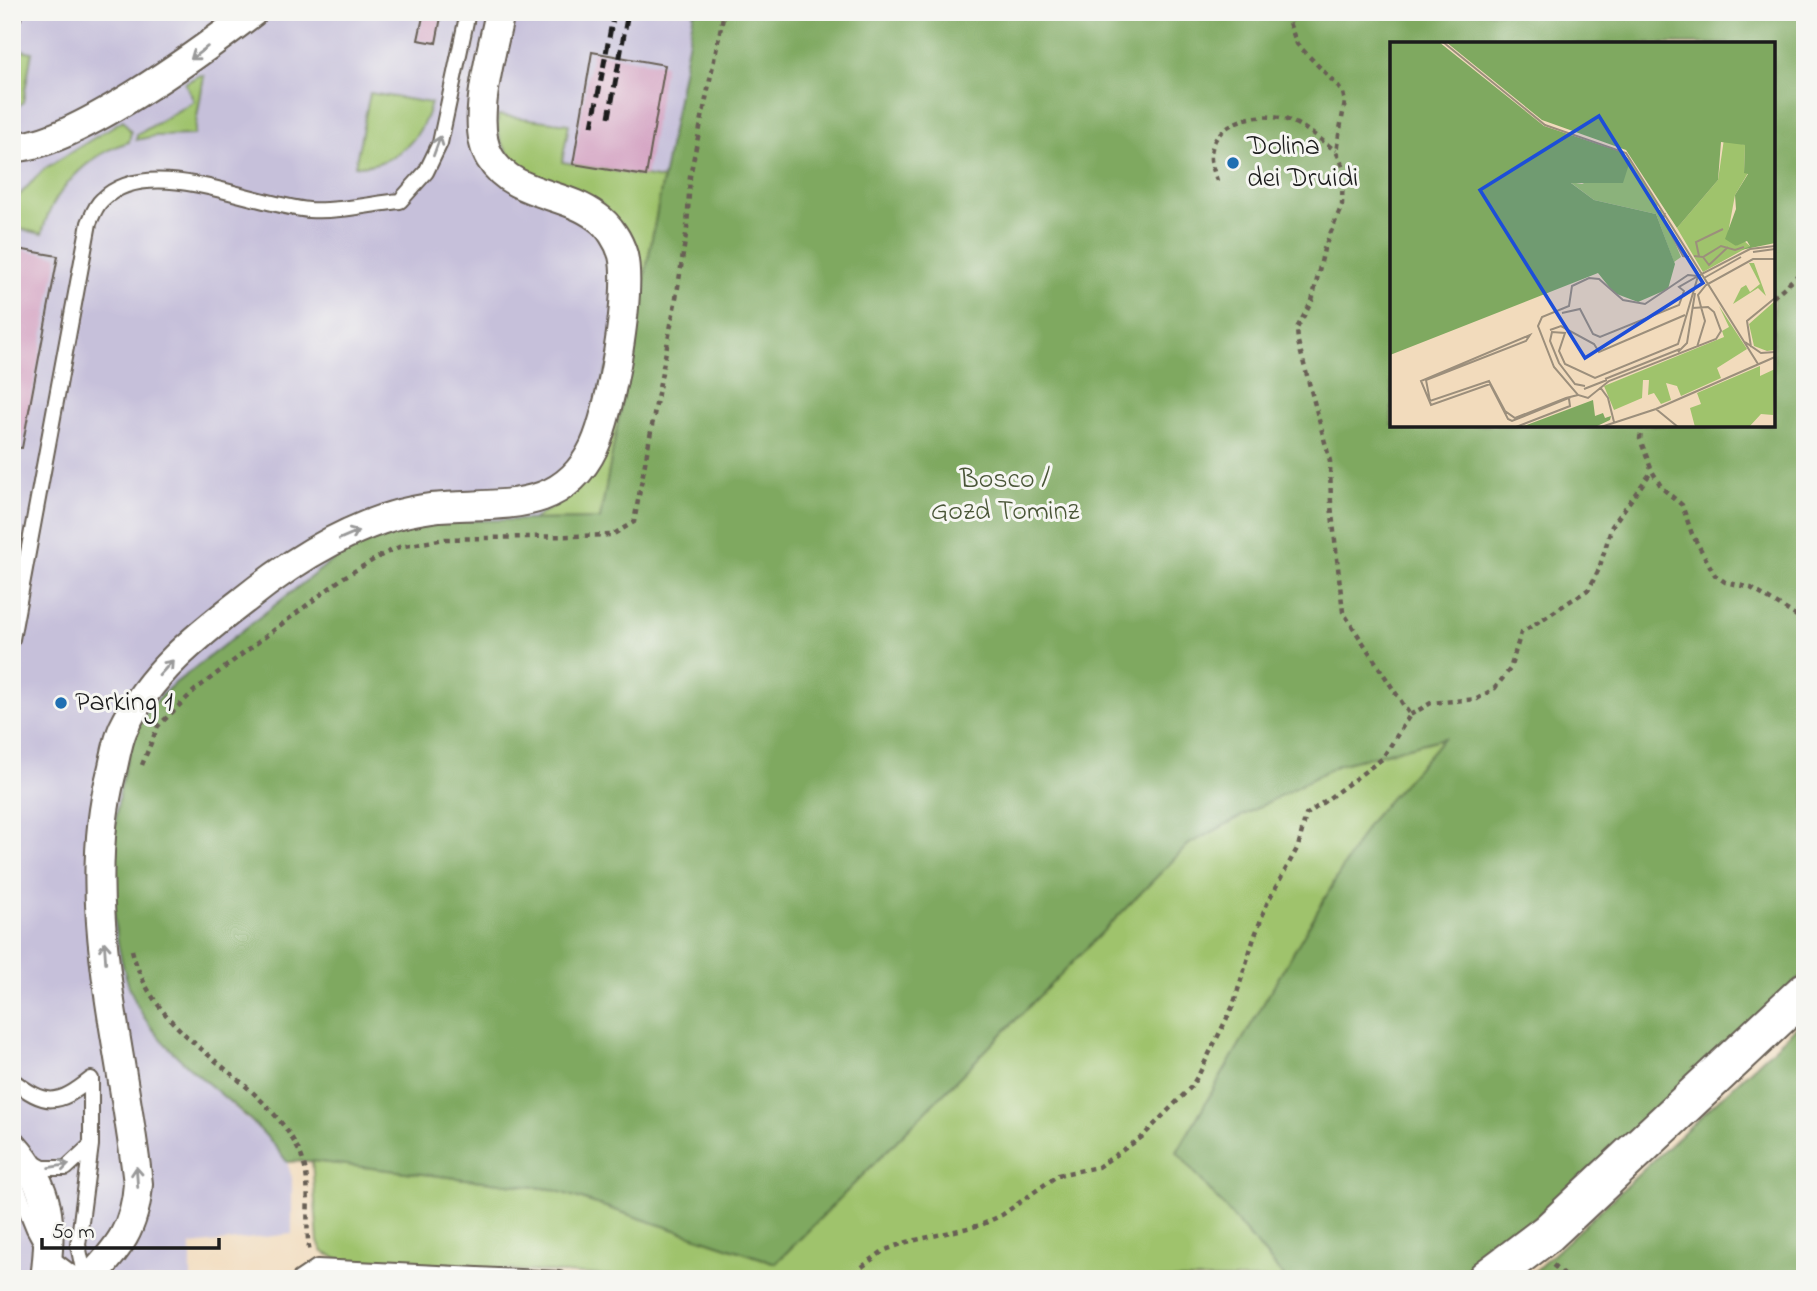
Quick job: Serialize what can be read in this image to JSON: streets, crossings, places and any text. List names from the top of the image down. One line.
{"parks":["Bosco / Gozd Tominz"],"places":["Dolina dei Druidi","Parking 1"],"scale_bar":"50 m"}
